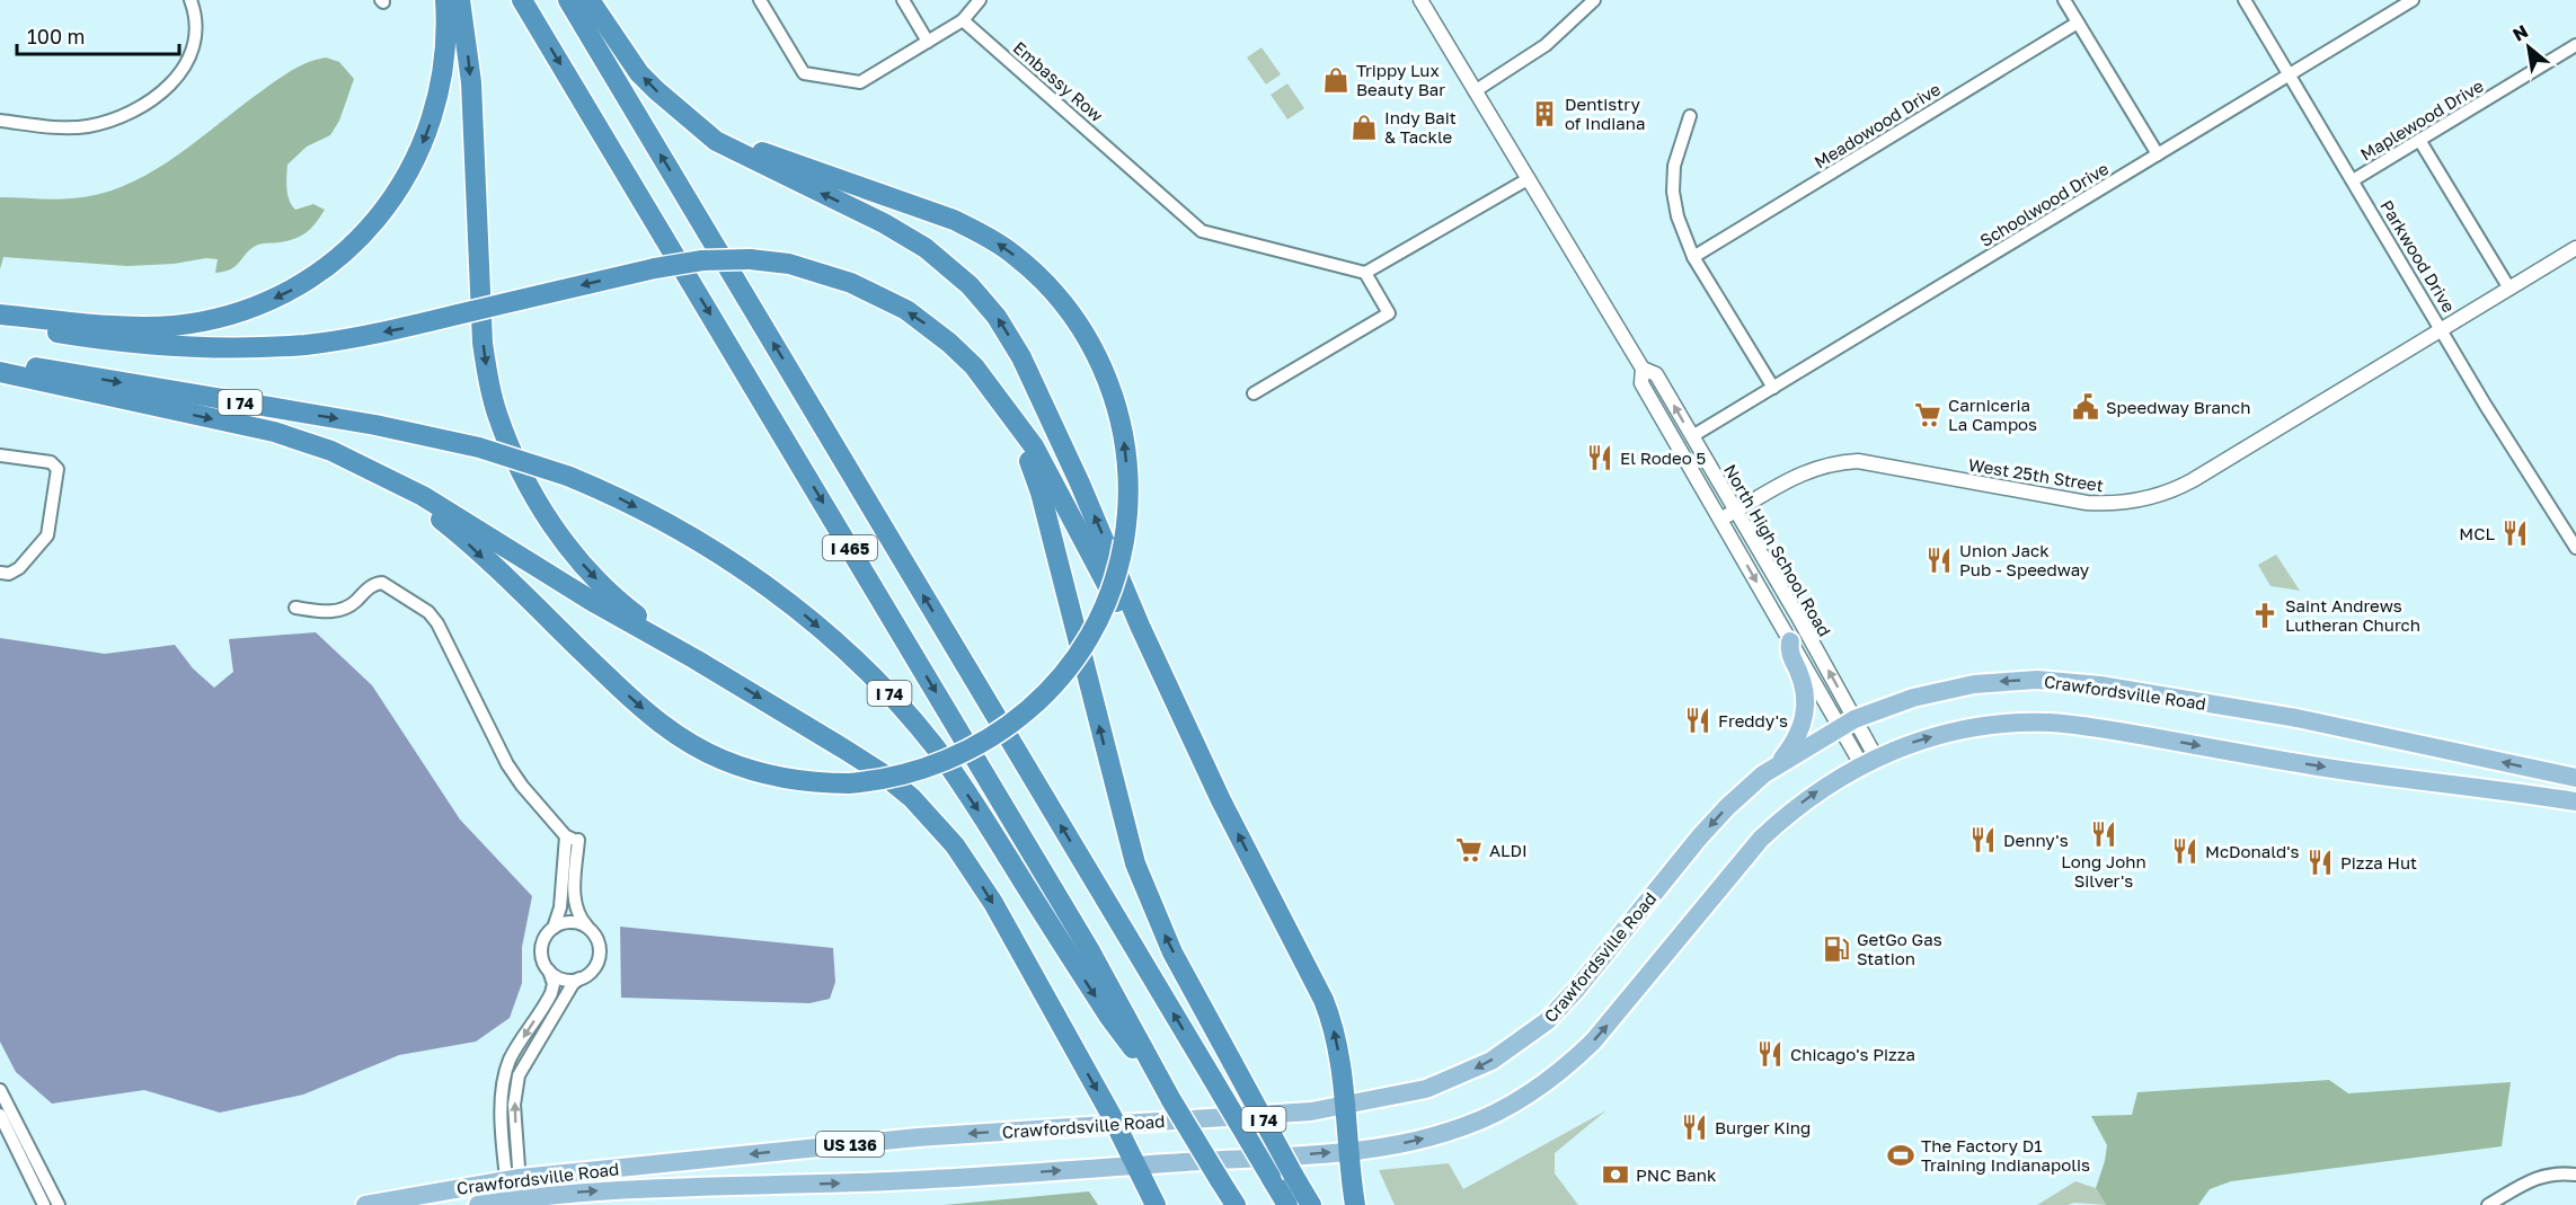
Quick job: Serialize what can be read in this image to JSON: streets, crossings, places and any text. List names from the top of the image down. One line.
{"streets":{"highway":["I 74","I 465"],"main road":["Crawfordsville Road","US 136"],"street":["Embassy Row","Maplewood Drive","Meadowood Drive","Schoolwood Drive","Parkwood Drive","West 25th Street","North High School Road"]},"crossings":[["Maplewood Drive","Parkwood Drive"],["Schoolwood Drive","Parkwood Drive"],["Schoolwood Drive","North High School Road"],["Parkwood Drive","West 25th Street"],["I 74","I 465"],["West 25th Street","North High School Road"],["North High School Road","Crawfordsville Road"]],"places":{"shop":["Trippy Lux Beauty Bar","Indy Bait & Tackle"],"building":["Dentistry of Indiana"],"public building":["Speedway Branch"],"supermarket":["Carniceria La Campos","ALDI"],"restaurant":["El Rodeo 5","MCL","Union Jack Pub - Speedway","Freddy's","Long John Silver's","Denny's","McDonald's","Pizza Hut","Chicago's Pizza","Burger King"],"church":["Saint Andrews Lutheran Church"],"fuel station":["GetGo Gas Station"],"sports":["The Factory D1 Training Indianapolis"],"bank":["PNC Bank"]},"scale_bar":"100 m","north":"top left"}
